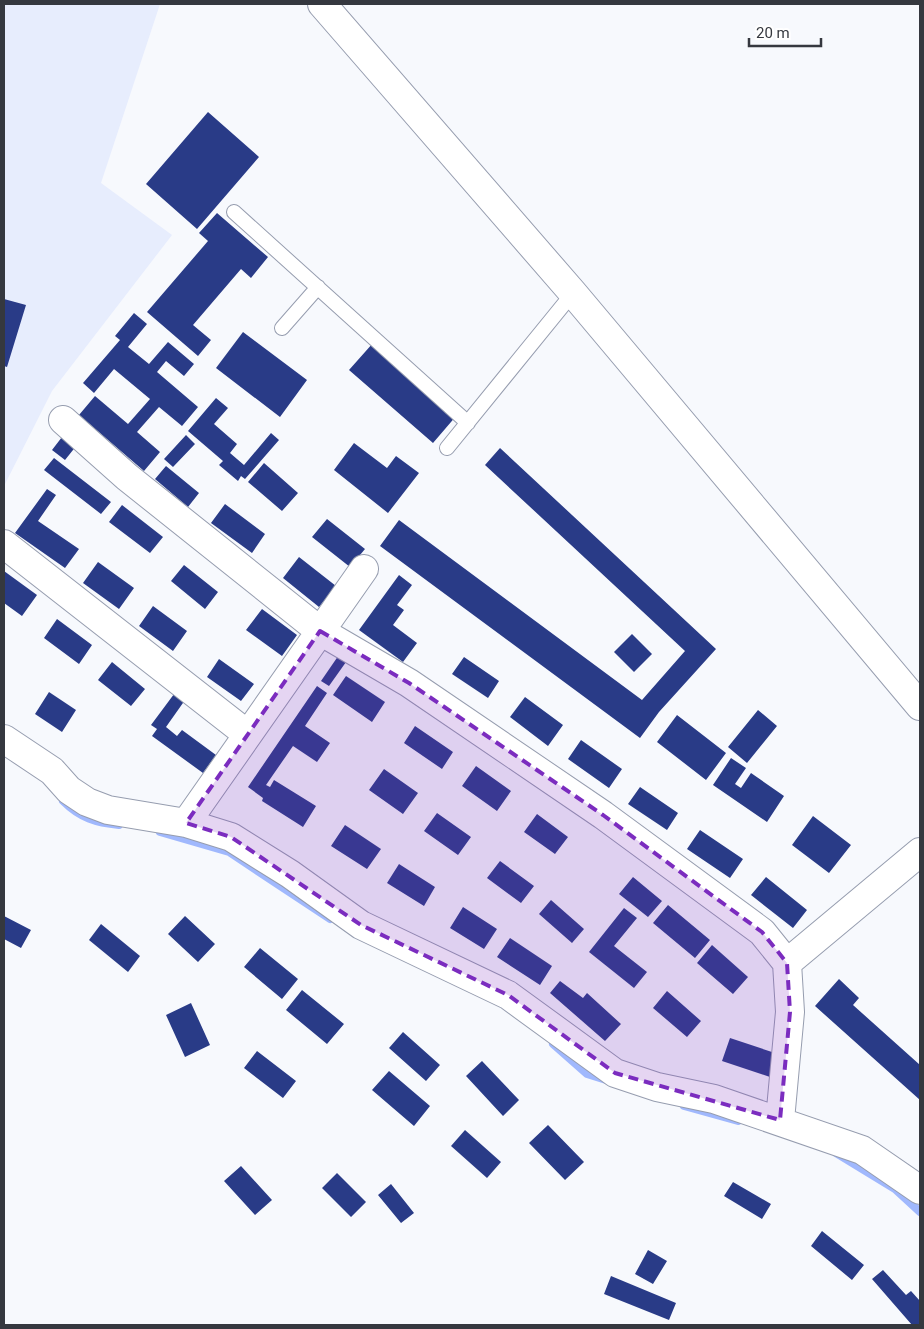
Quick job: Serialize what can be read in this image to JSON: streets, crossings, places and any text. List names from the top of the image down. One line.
{"scale_bar":"20 m"}
